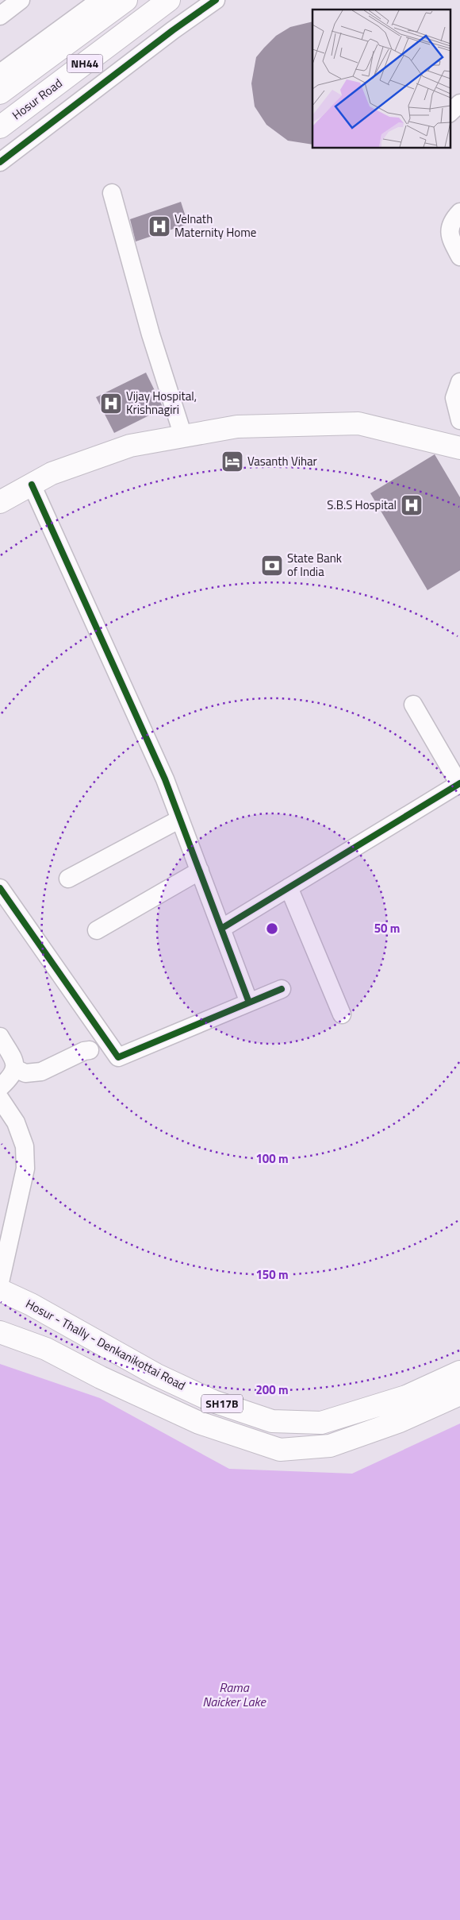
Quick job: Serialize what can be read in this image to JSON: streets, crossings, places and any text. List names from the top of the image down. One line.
{"streets":{"main road":["NH44","Hosur Road","Hosur - Thally - Denkanikottai Road","SH17B"]},"water":["Rama Naicker Lake"],"places":{"hospital":["Velnath Maternity Home","Vijay Hospital, Krishnagiri","S.B.S Hospital"],"hotel":["Vasanth Vihar"],"bank":["State Bank of India"]},"rings":["50 m","100 m","150 m","200 m"]}
